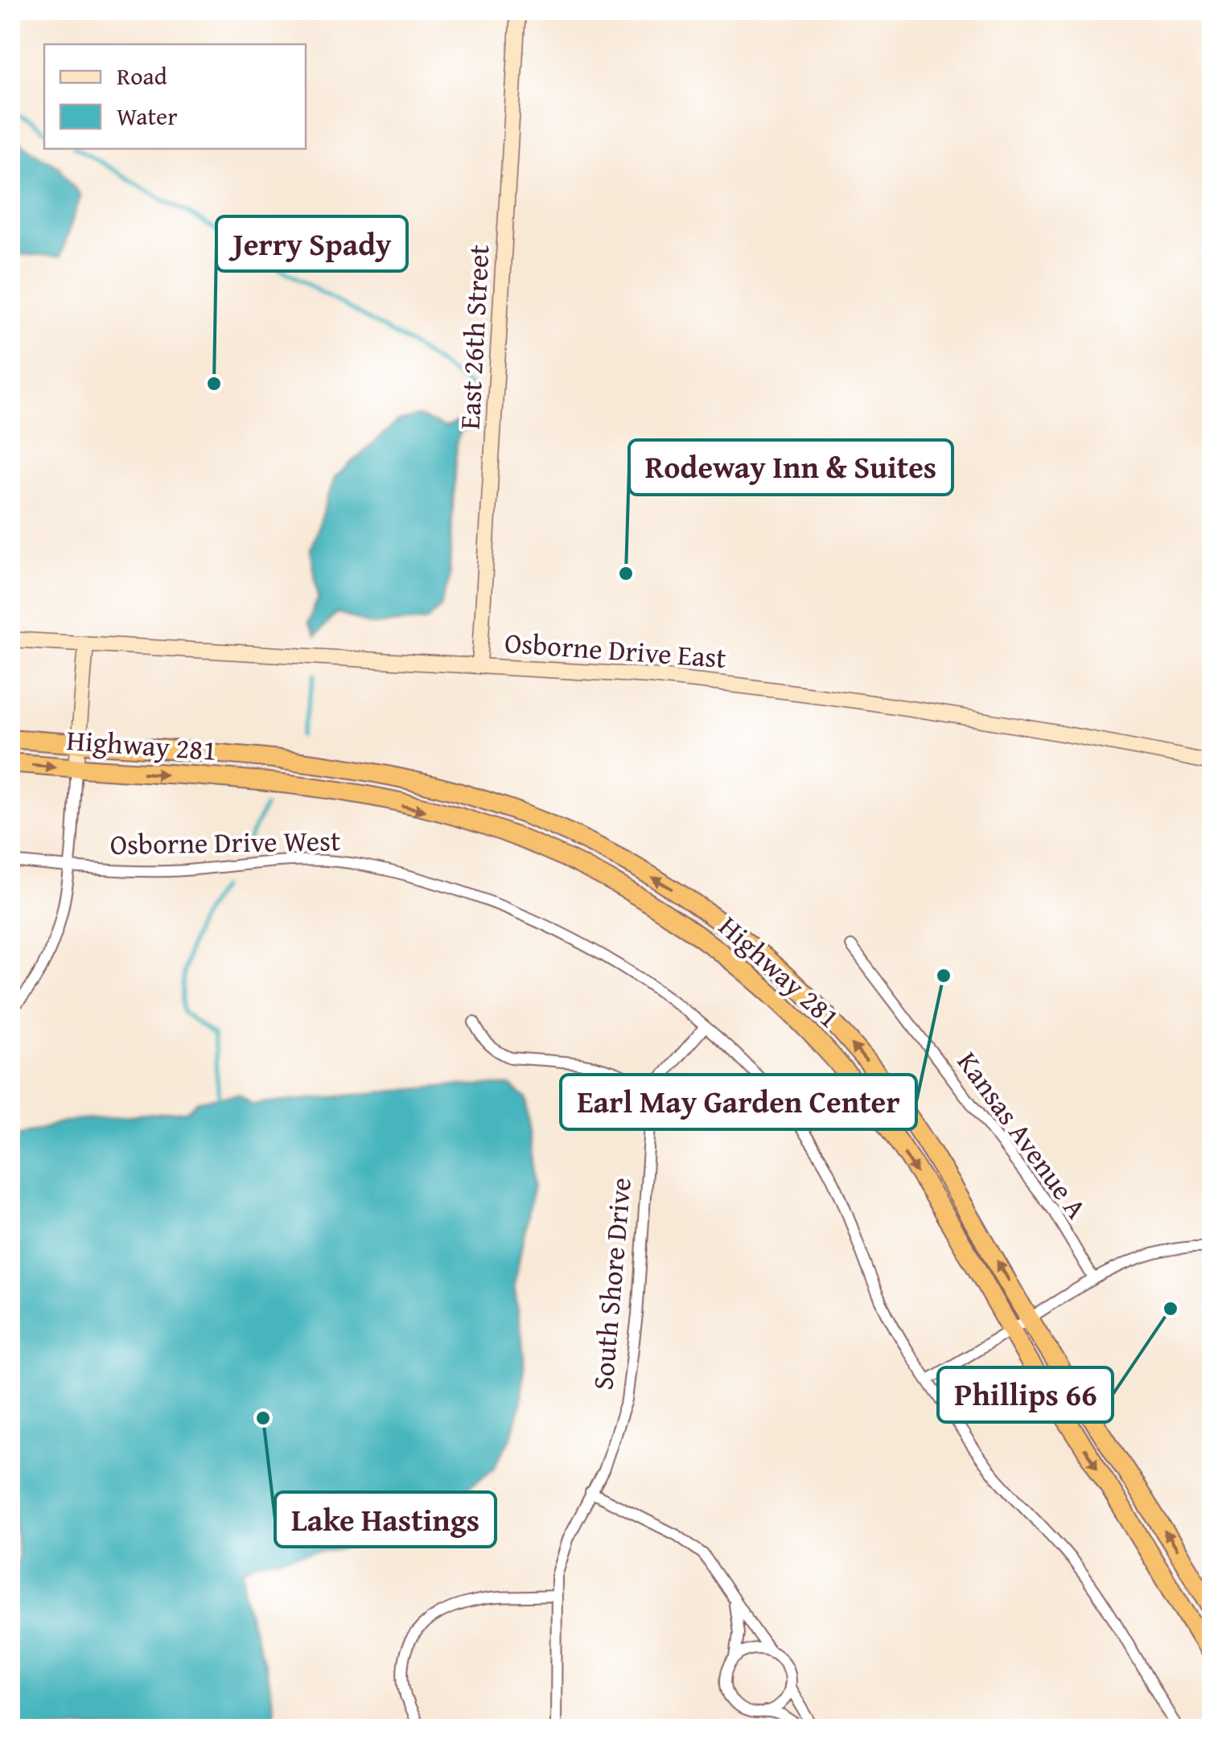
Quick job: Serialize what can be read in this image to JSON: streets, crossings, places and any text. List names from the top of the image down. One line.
{"streets":{"highway":["Highway 281"],"street":["East 26th Street","Osborne Drive East","Osborne Drive West","Kansas Avenue A","South Shore Drive"]},"crossings":[["East 26th Street","Osborne Drive East"],["Osborne Drive West","South Shore Drive"]],"places":["Jerry Spady","Rodeway Inn & Suites","Earl May Garden Center","Phillips 66","Lake Hastings"],"legend":["Road","Water"]}
